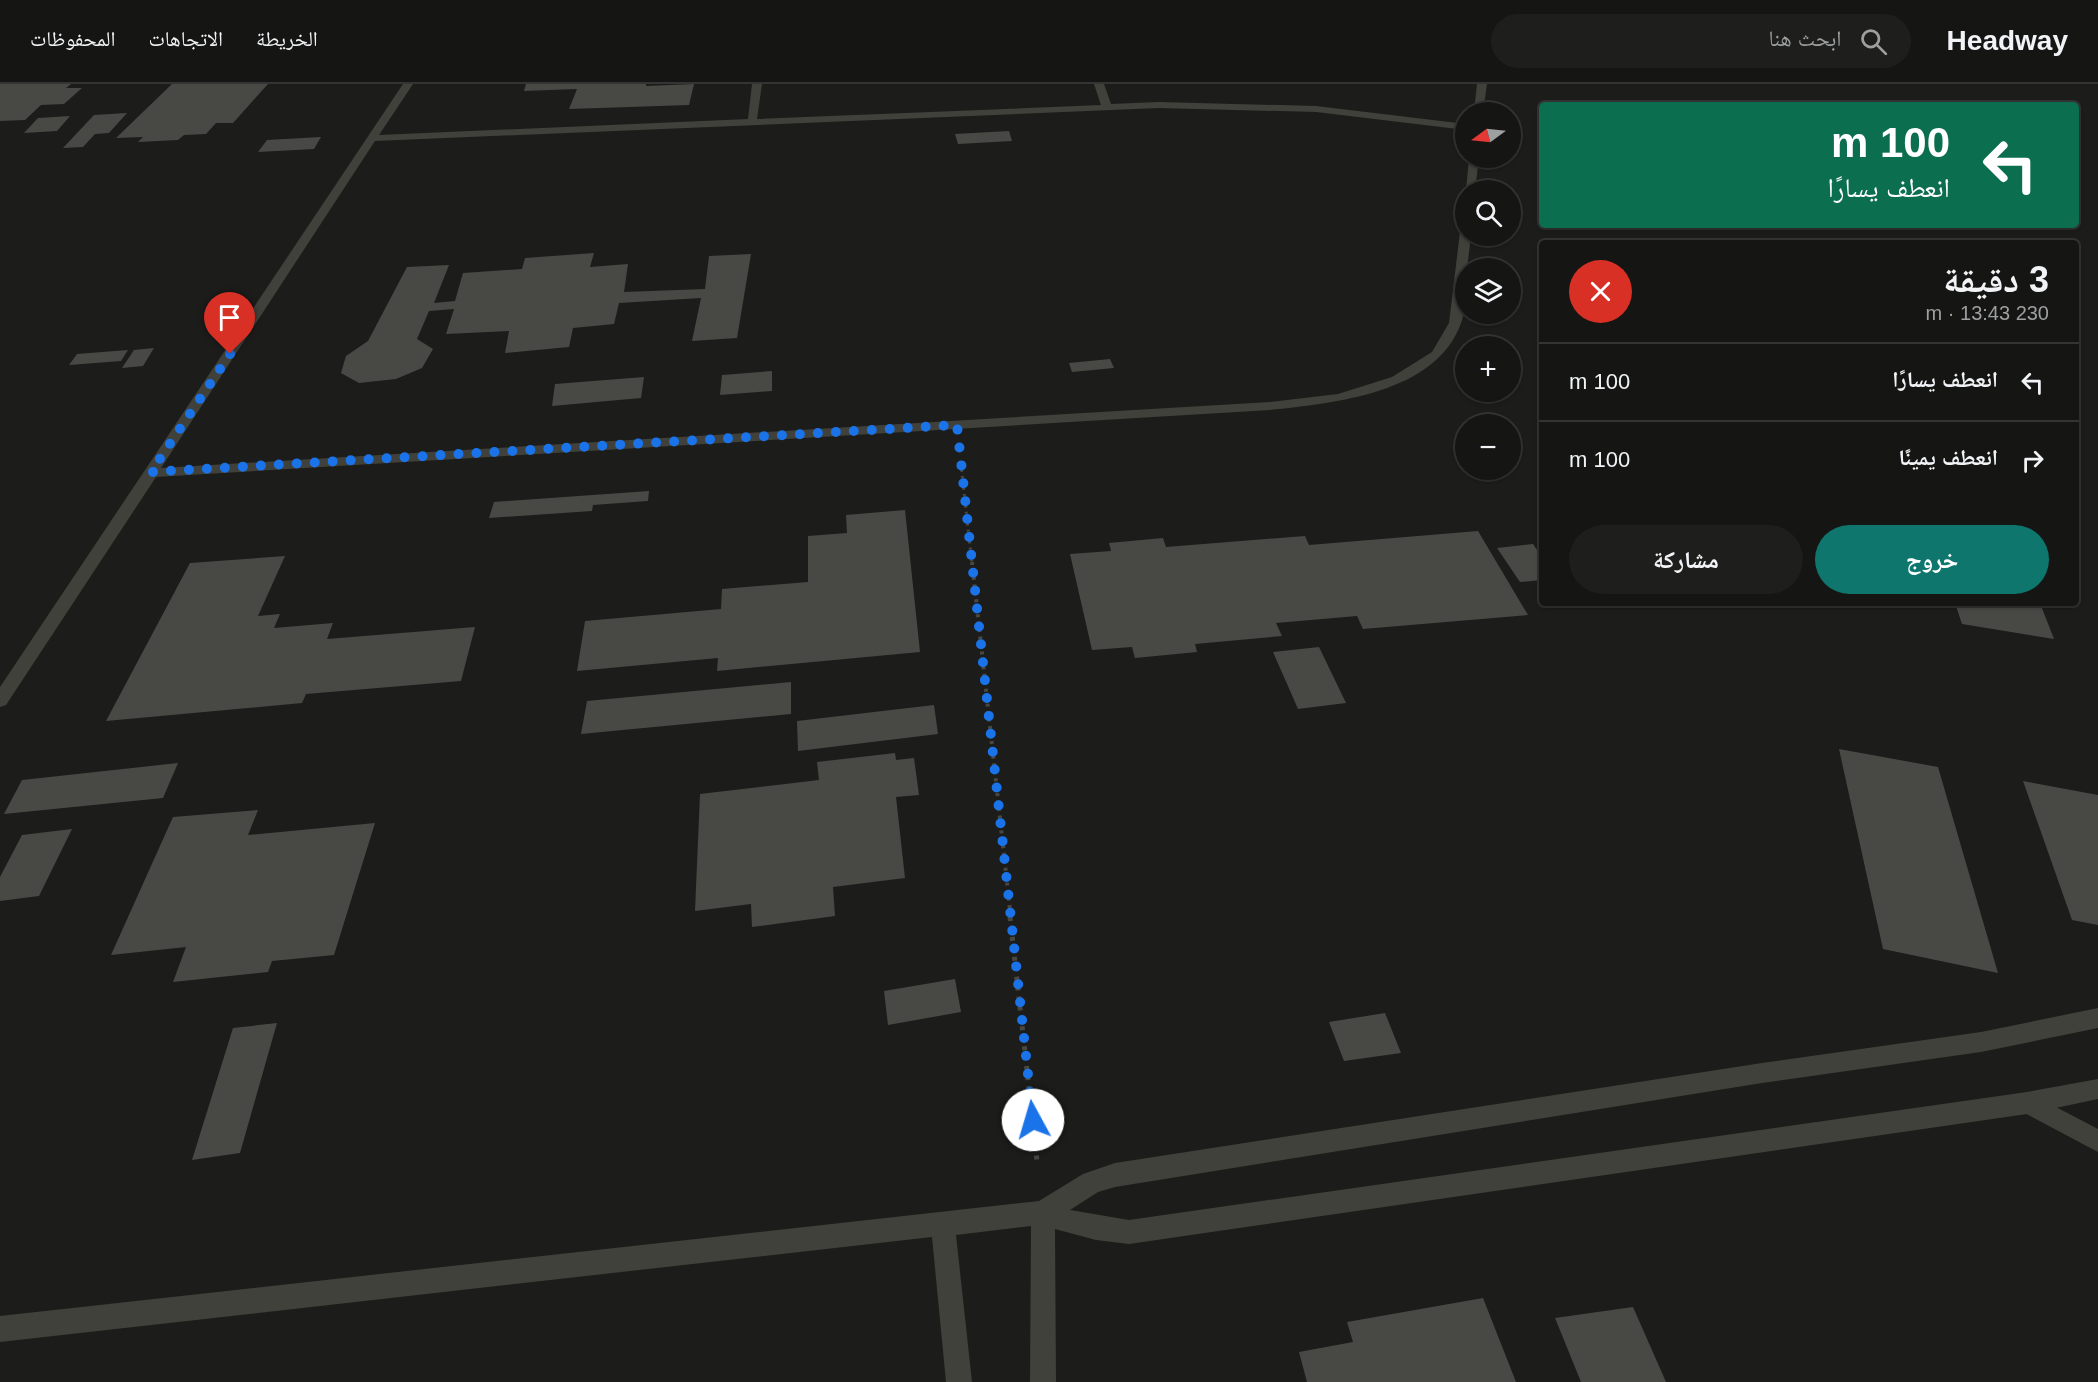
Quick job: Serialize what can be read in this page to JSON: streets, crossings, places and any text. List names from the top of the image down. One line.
{"north":"left","page":{"header":"Headway","search":"ابحث هنا","nav":["الخريطة","الاتجاهات","المحفوظات"],"map_buttons":["+","−"],"turn":["100 m","انعطف يسارًا"],"heading":["3 دقيقة","230 m · 13:43"],"list":[{"name":"انعطف يسارًا","value":"100 m"},{"name":"انعطف يمينًا","value":"100 m"}],"buttons":["خروج","مشاركة"]}}
